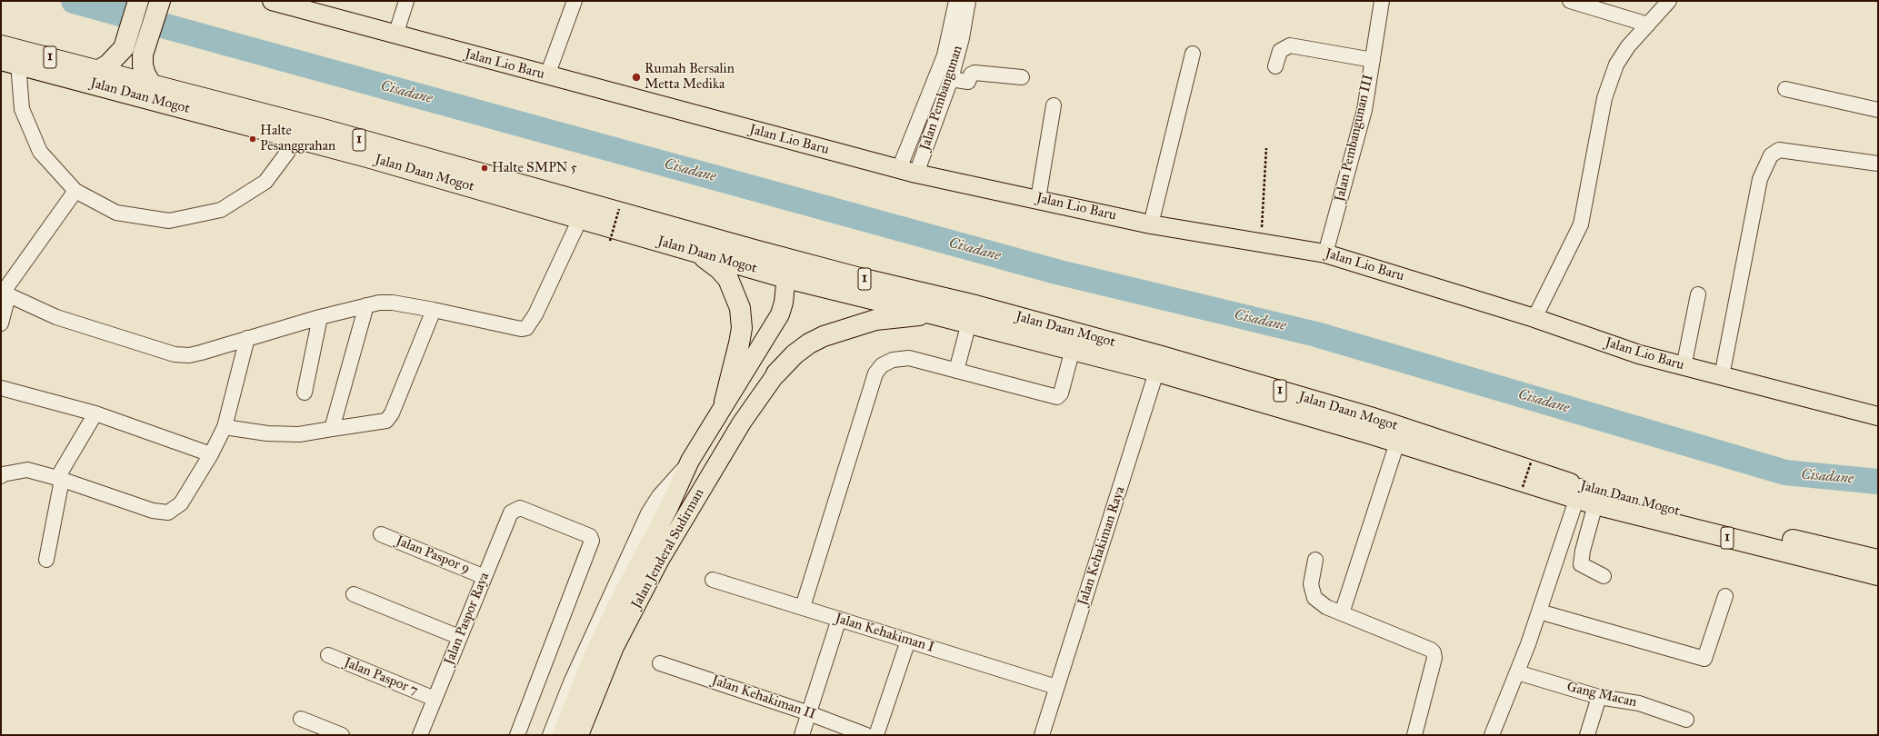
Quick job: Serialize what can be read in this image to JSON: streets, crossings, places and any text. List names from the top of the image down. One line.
{"streets":{"highway":["1","Jalan Daan Mogot"],"main road":["Jalan Lio Baru","Jalan Jenderal Sudirman"],"street":["Jalan Pembangunan","Jalan Pembangunan III","Jalan Kehakiman Raya","Jalan Paspor 9","Jalan Paspor Raya","Jalan Kehakiman I","Jalan Paspor 7","Gang Macan","Jalan Kehakiman II"]},"crossings":[["Jalan Lio Baru","Jalan Pembangunan"],["Jalan Lio Baru","Jalan Pembangunan III"],["Jalan Daan Mogot","Jalan Kehakiman Raya"],["Jalan Daan Mogot","Jalan Jenderal Sudirman"],["Jalan Kehakiman Raya","Jalan Kehakiman I"],["Jalan Paspor 9","Jalan Paspor Raya"],["Jalan Paspor Raya","Jalan Paspor 7"]],"water":["Cisadane"],"places":["Rumah Bersalin Metta Medika","Halte Pesanggrahan","Halte SMPN 5"]}
